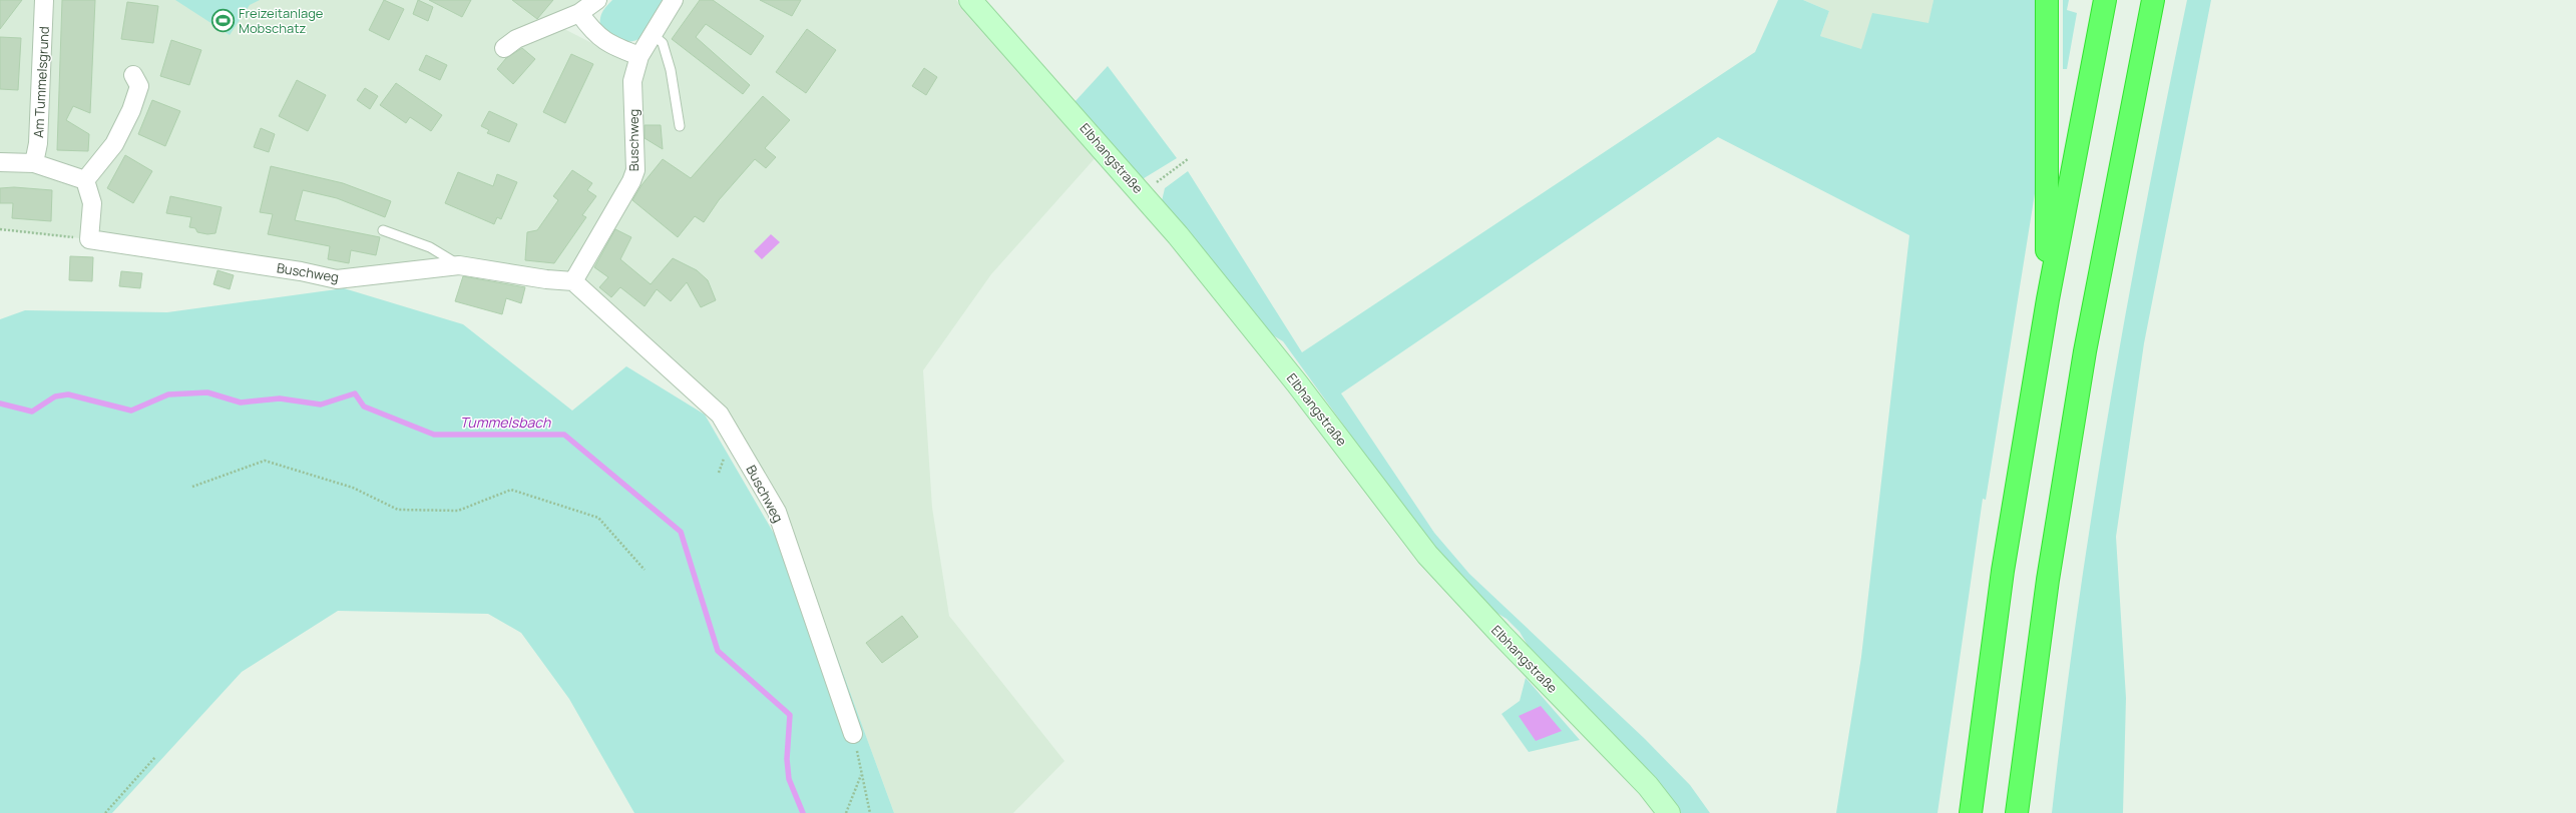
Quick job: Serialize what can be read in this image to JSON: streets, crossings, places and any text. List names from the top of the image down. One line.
{"streets":{"street":["Am Tummelsgrund","Buschweg","Elbhangstraße"]},"water":["Tummelsbach"],"places":{"sports":["Freizeitanlage Mobschatz"]}}
